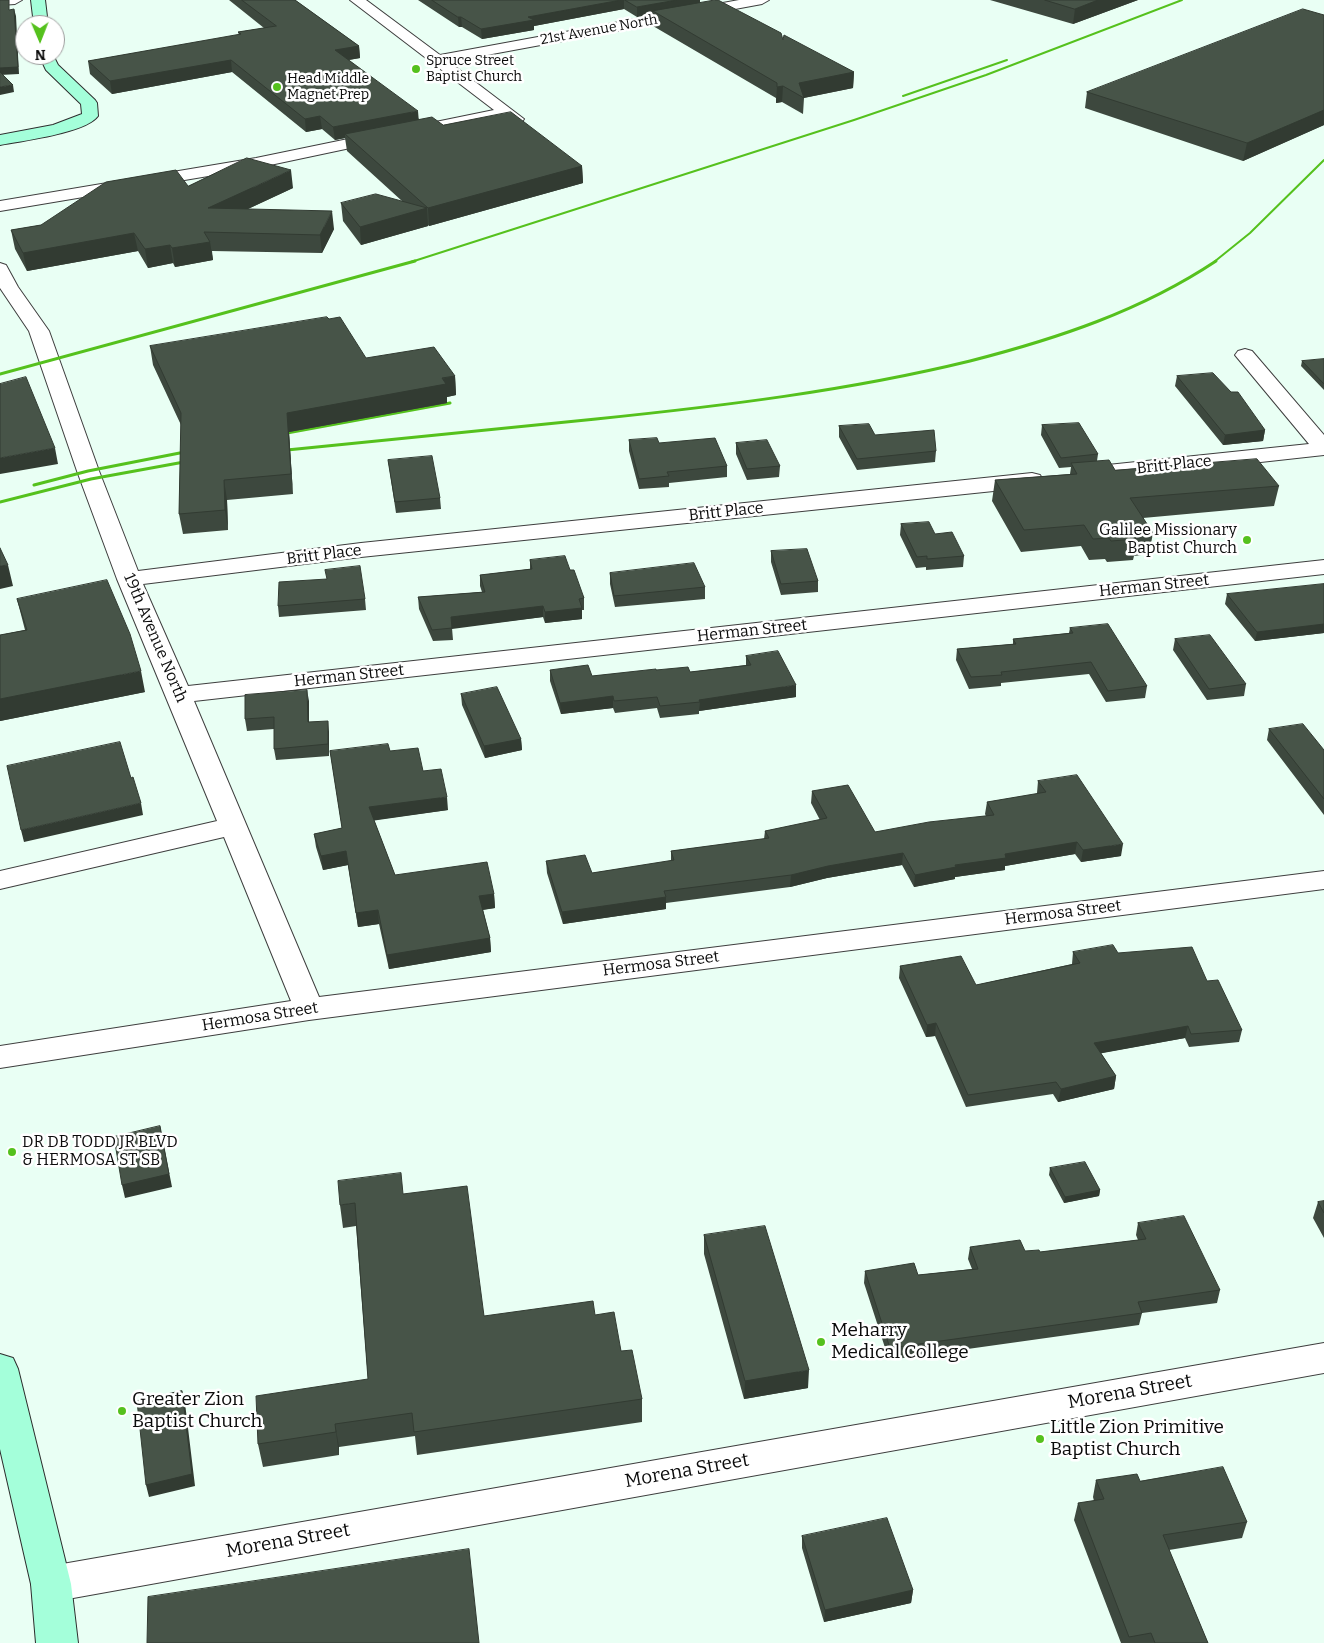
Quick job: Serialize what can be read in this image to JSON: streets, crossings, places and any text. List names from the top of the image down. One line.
{"streets":{"street":["21st Avenue North","Britt Place","Herman Street","19th Avenue North","Hermosa Street","Morena Street"]},"crossings":[["Britt Place","19th Avenue North"],["Herman Street","19th Avenue North"],["19th Avenue North","Hermosa Street"]],"places":["Spruce Street Baptist Church","Head Middle Magnet Prep","Galilee Missionary Baptist Church","DR DB TODD JR BLVD & HERMOSA ST SB","Meharry Medical College","Greater Zion Baptist Church","Little Zion Primitive Baptist Church"],"north":"bottom"}
